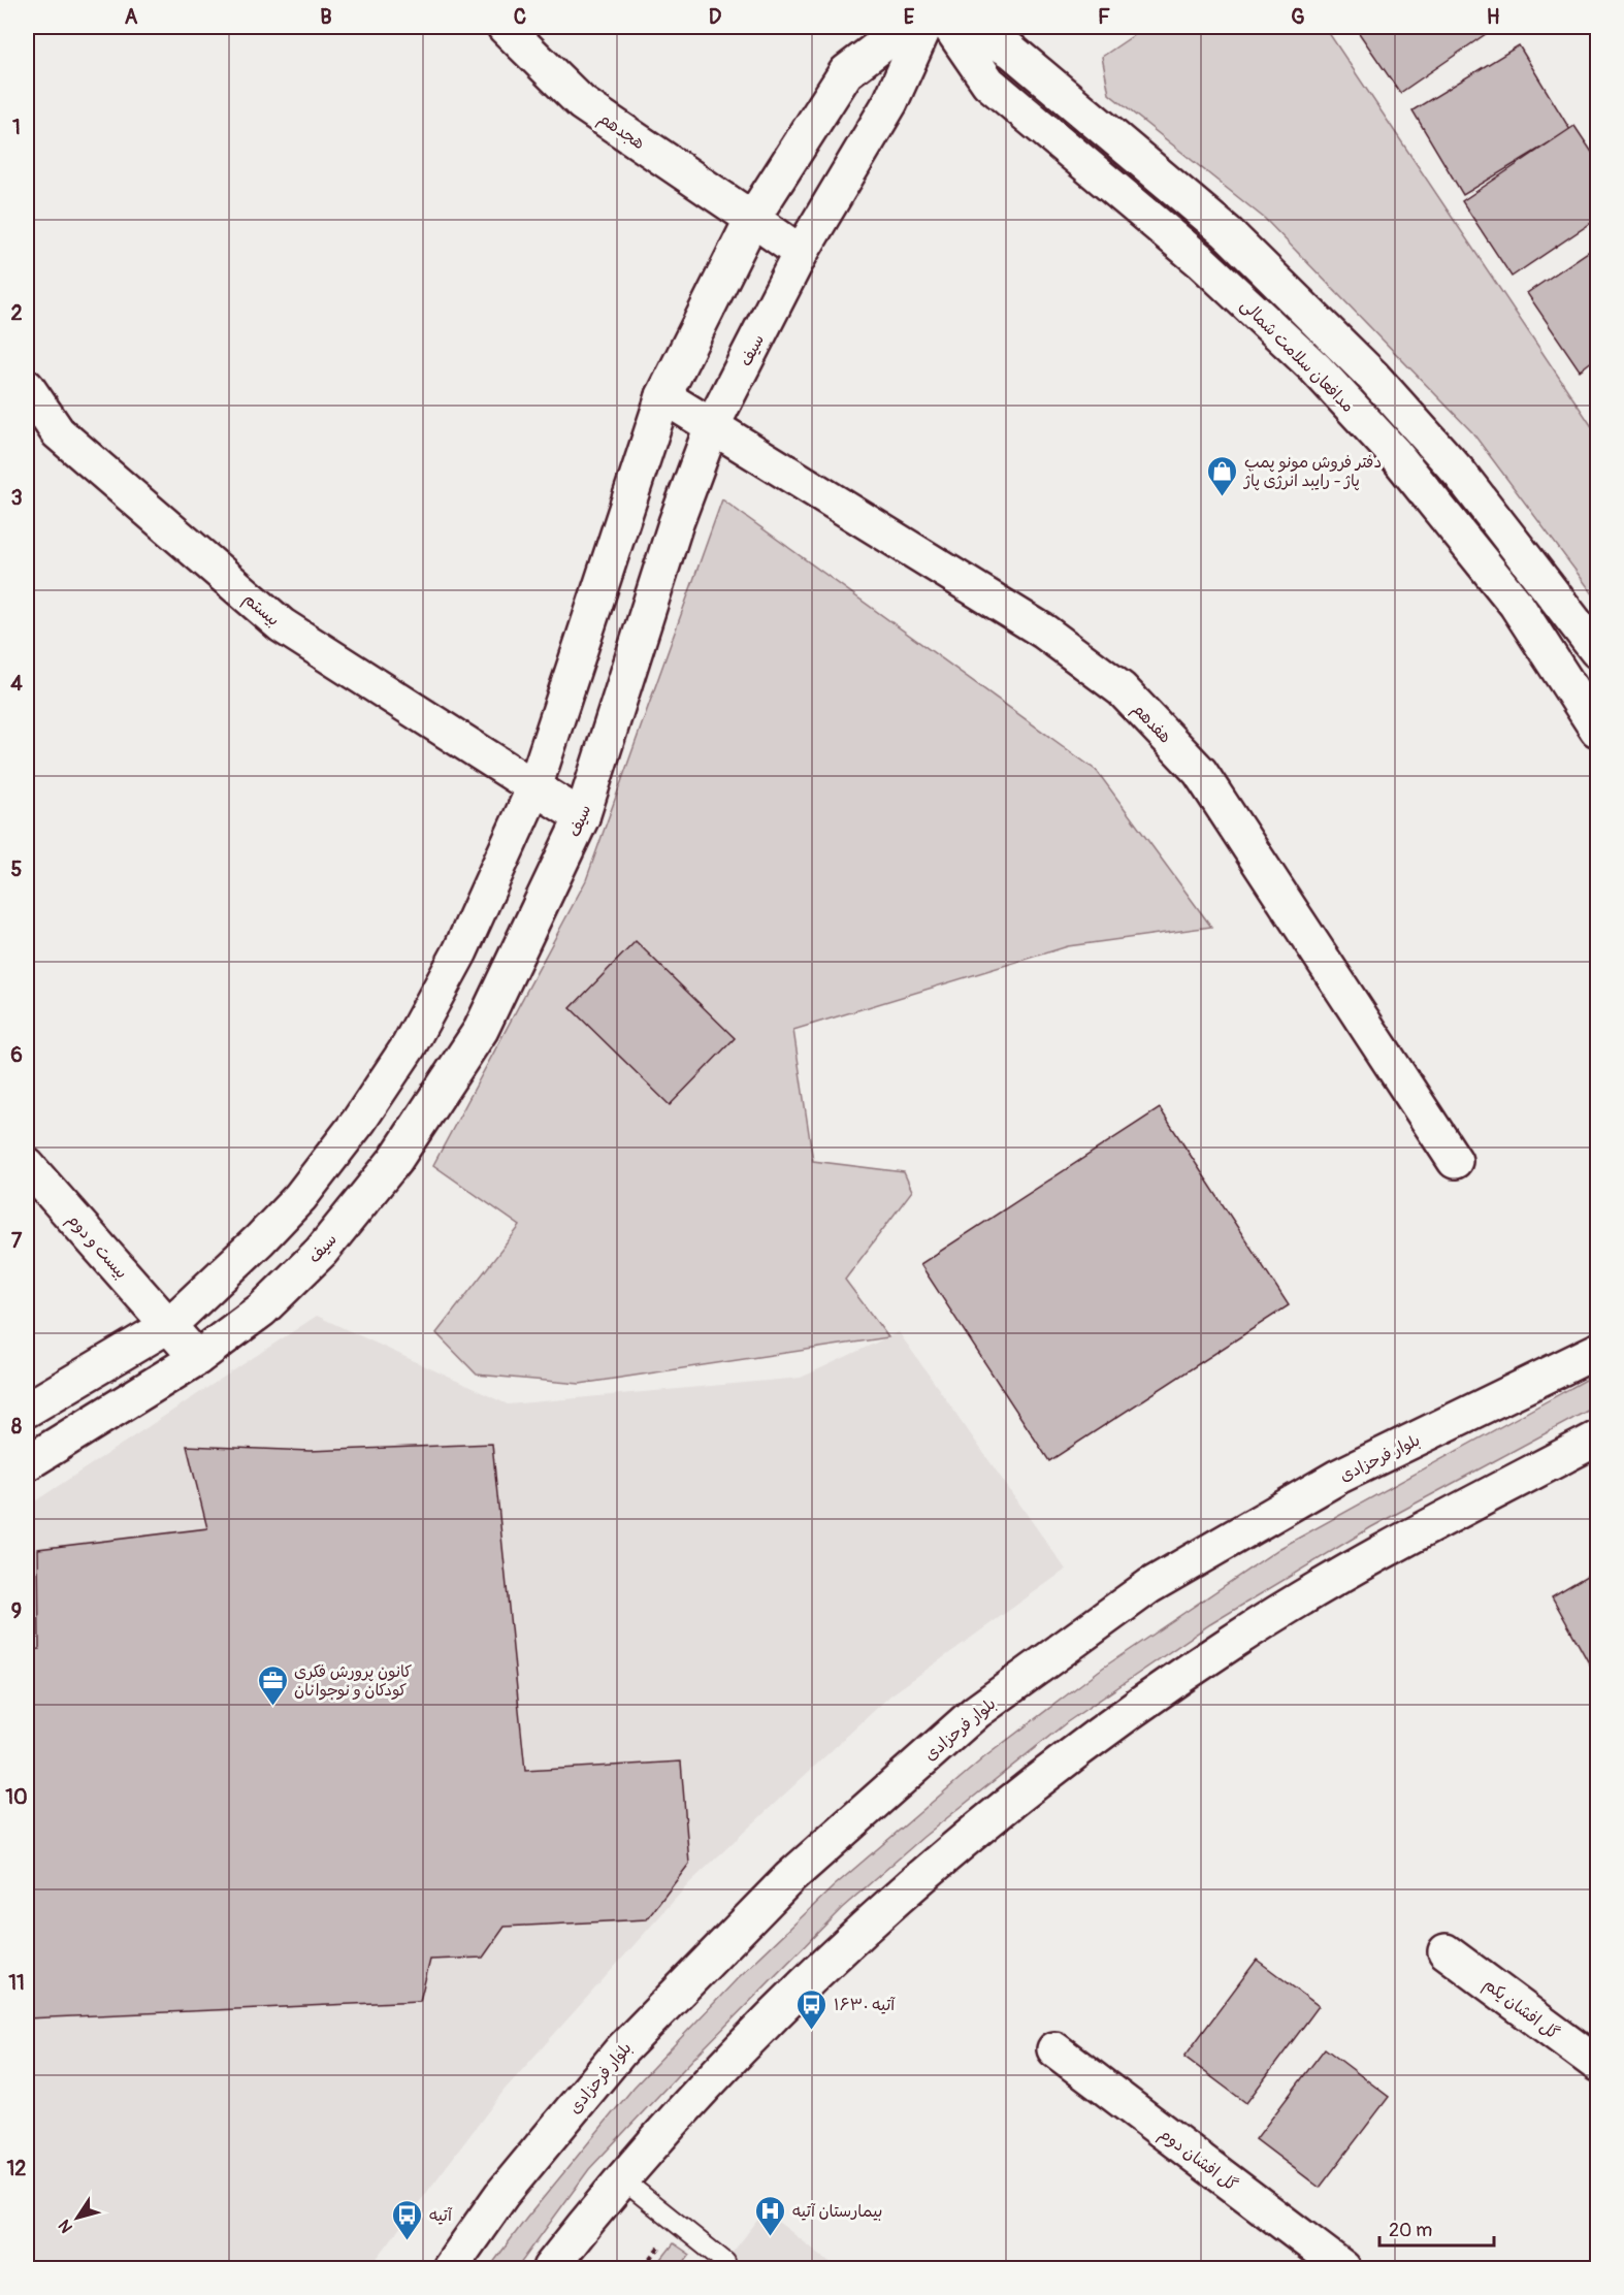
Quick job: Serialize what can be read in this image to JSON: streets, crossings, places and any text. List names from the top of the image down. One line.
{"streets":{"street":["هجدهم","سیف","مدافعان سلامت شمالی","بیستم","هفدهم","بیست و دوم","بلوار فرحزادی","گل افشان یکم","گل افشان دوم"]},"crossings":[["هجدهم","سیف"],["سیف","بیستم"],["سیف","هفدهم"],["سیف","بیست و دوم"]],"places":{"shop":["دفتر فروش مونو پمپ پاژ - رایبد انرژی پاژ"],"office":["کانون پرورش فکری کودکان و نوجوانان"],"bus stop":["آتیه ۱۶۳۰","آتیه"],"hospital":["بیمارستان آتیه"]},"scale_bar":"20 m","north":"bottom left","grid":{"columns":["A","B","C","D","E","F","G","H"],"rows":["1","2","3","4","5","6","7","8","9","10","11","12"]}}
